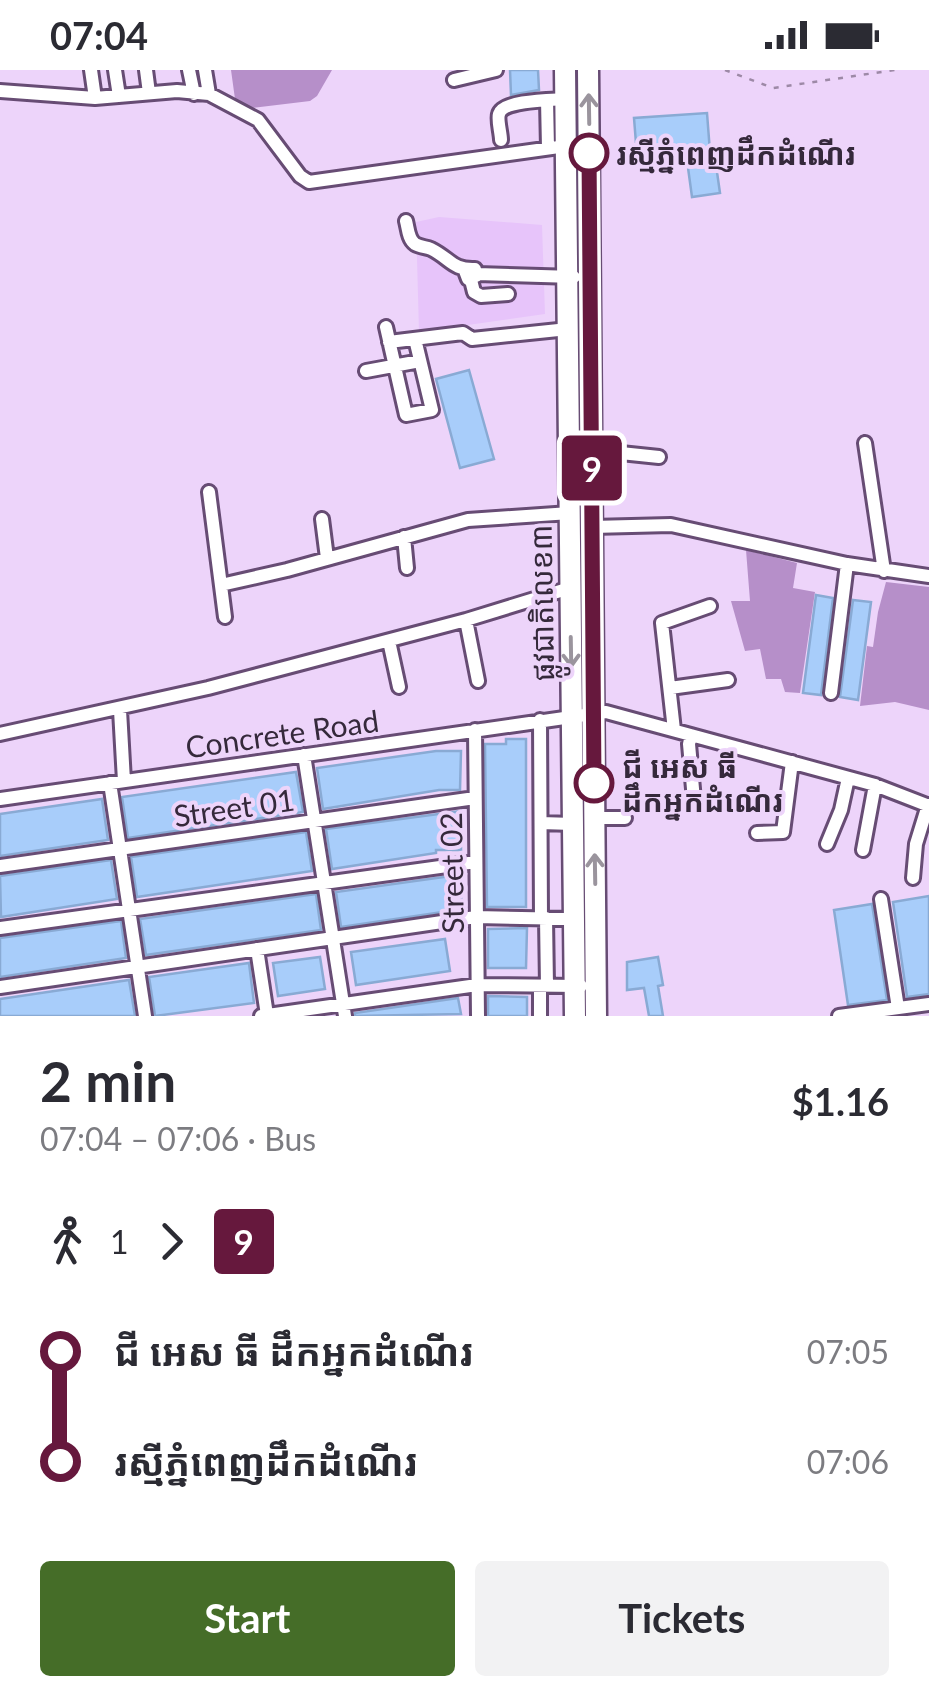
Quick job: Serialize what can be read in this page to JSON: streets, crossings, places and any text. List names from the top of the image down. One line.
{"streets":{"highway":["ផ្លូវជាតិលេខ៣"],"street":["Concrete Road","Street 01","Street 02"]},"crossings":[["ផ្លូវជាតិលេខ៣","Concrete Road"],["Concrete Road","Street 02"],["Street 01","Street 02"]],"places":["រស្មីភ្នំពេញដឹកដំណើរ","ជី អេស ធី ដឹកអ្នកដំណើរ"],"lines":["bus line 9"],"page":{"status":"07:04","on_map":"9","heading":["2 min","07:04 – 07:06 · Bus","$1.16"],"legs":["1","9"],"list":[{"name":"ជី អេស ធី ដឹកអ្នកដំណើរ","value":"07:05"},{"name":"រស្មីភ្នំពេញដឹកដំណើរ","value":"07:06"}],"buttons":["Start","Tickets"]}}
